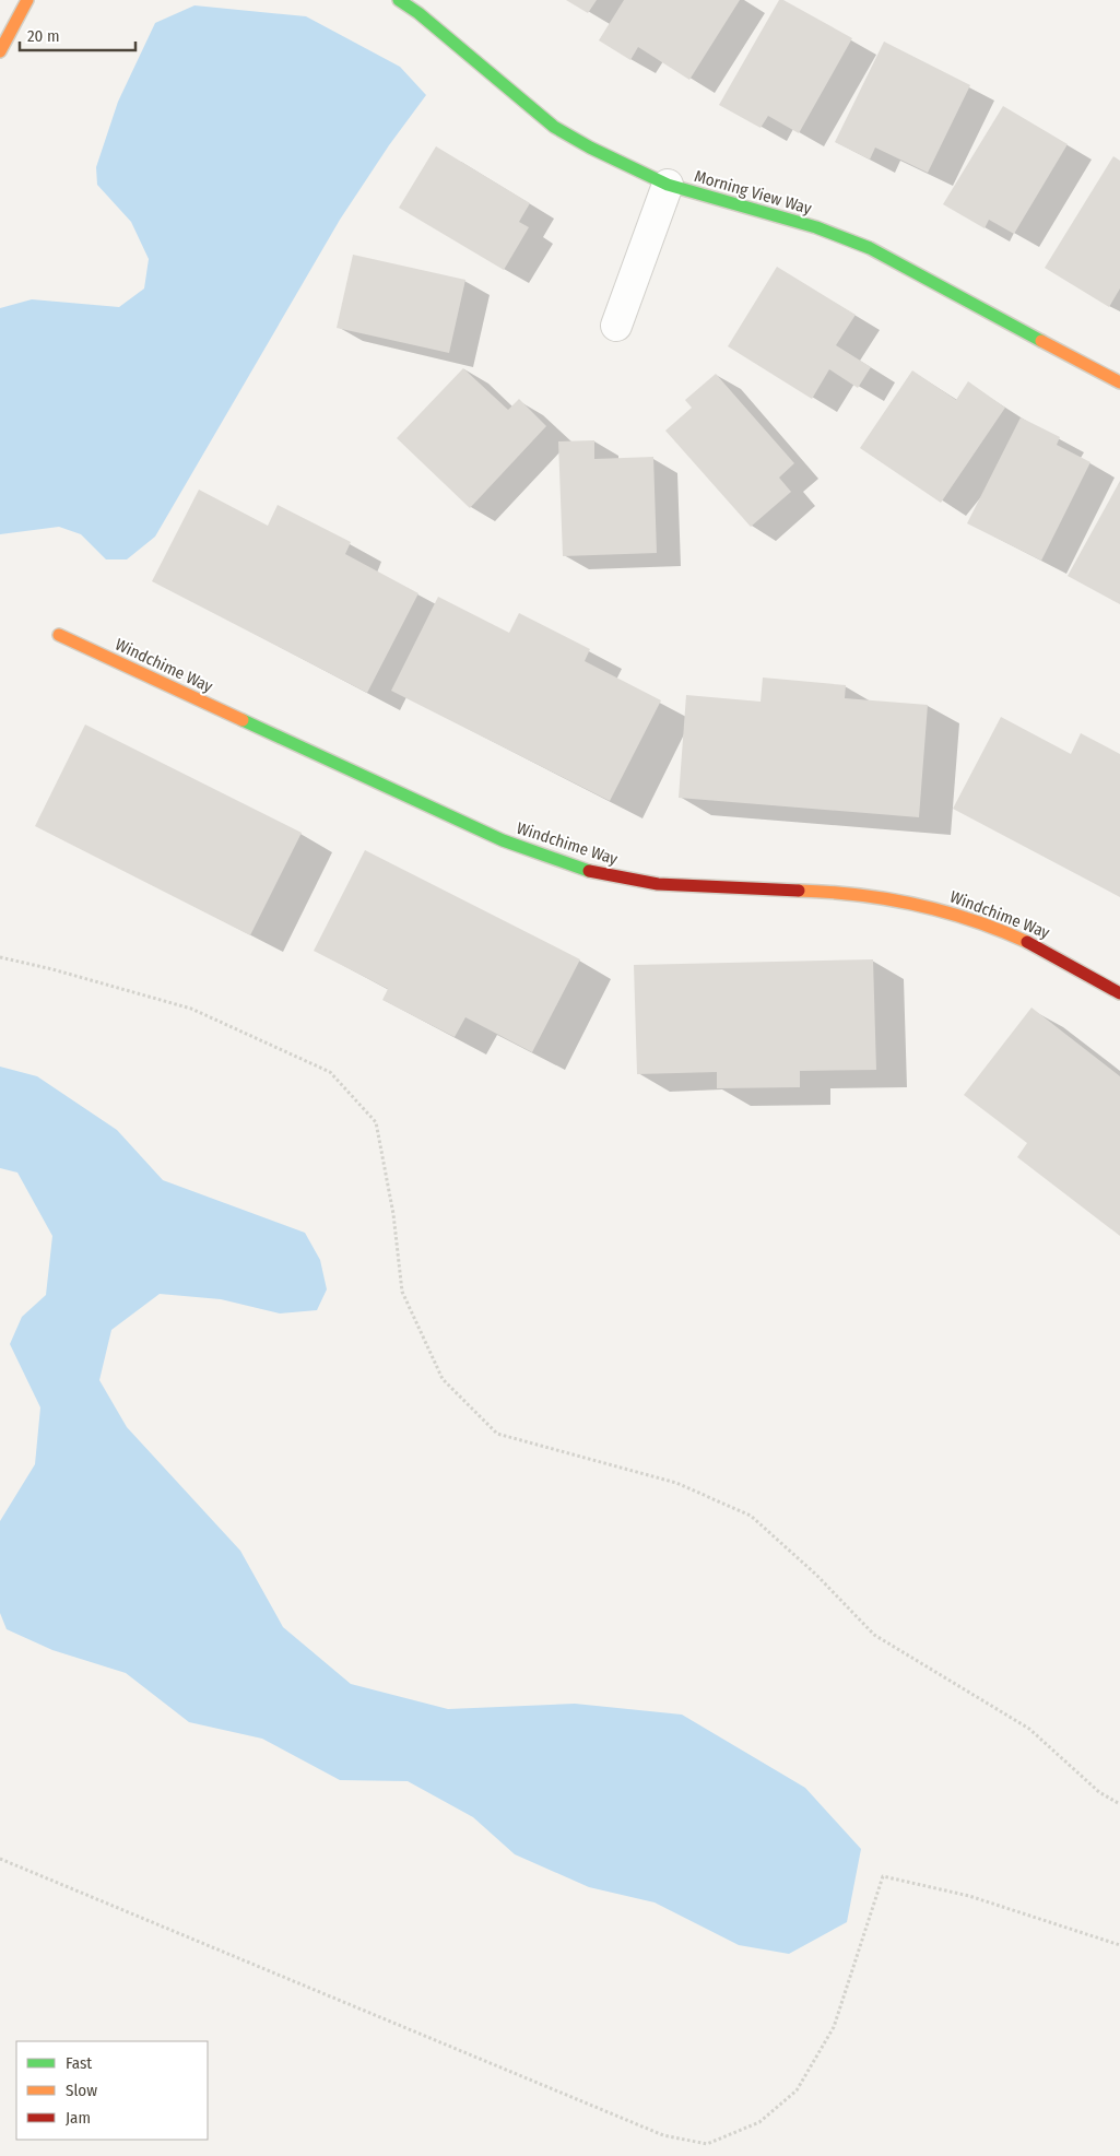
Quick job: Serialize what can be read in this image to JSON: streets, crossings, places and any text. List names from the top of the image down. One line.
{"streets":{"street":["Morning View Way","Windchime Way"]},"legend":["Fast","Slow","Jam"],"scale_bar":"20 m"}
